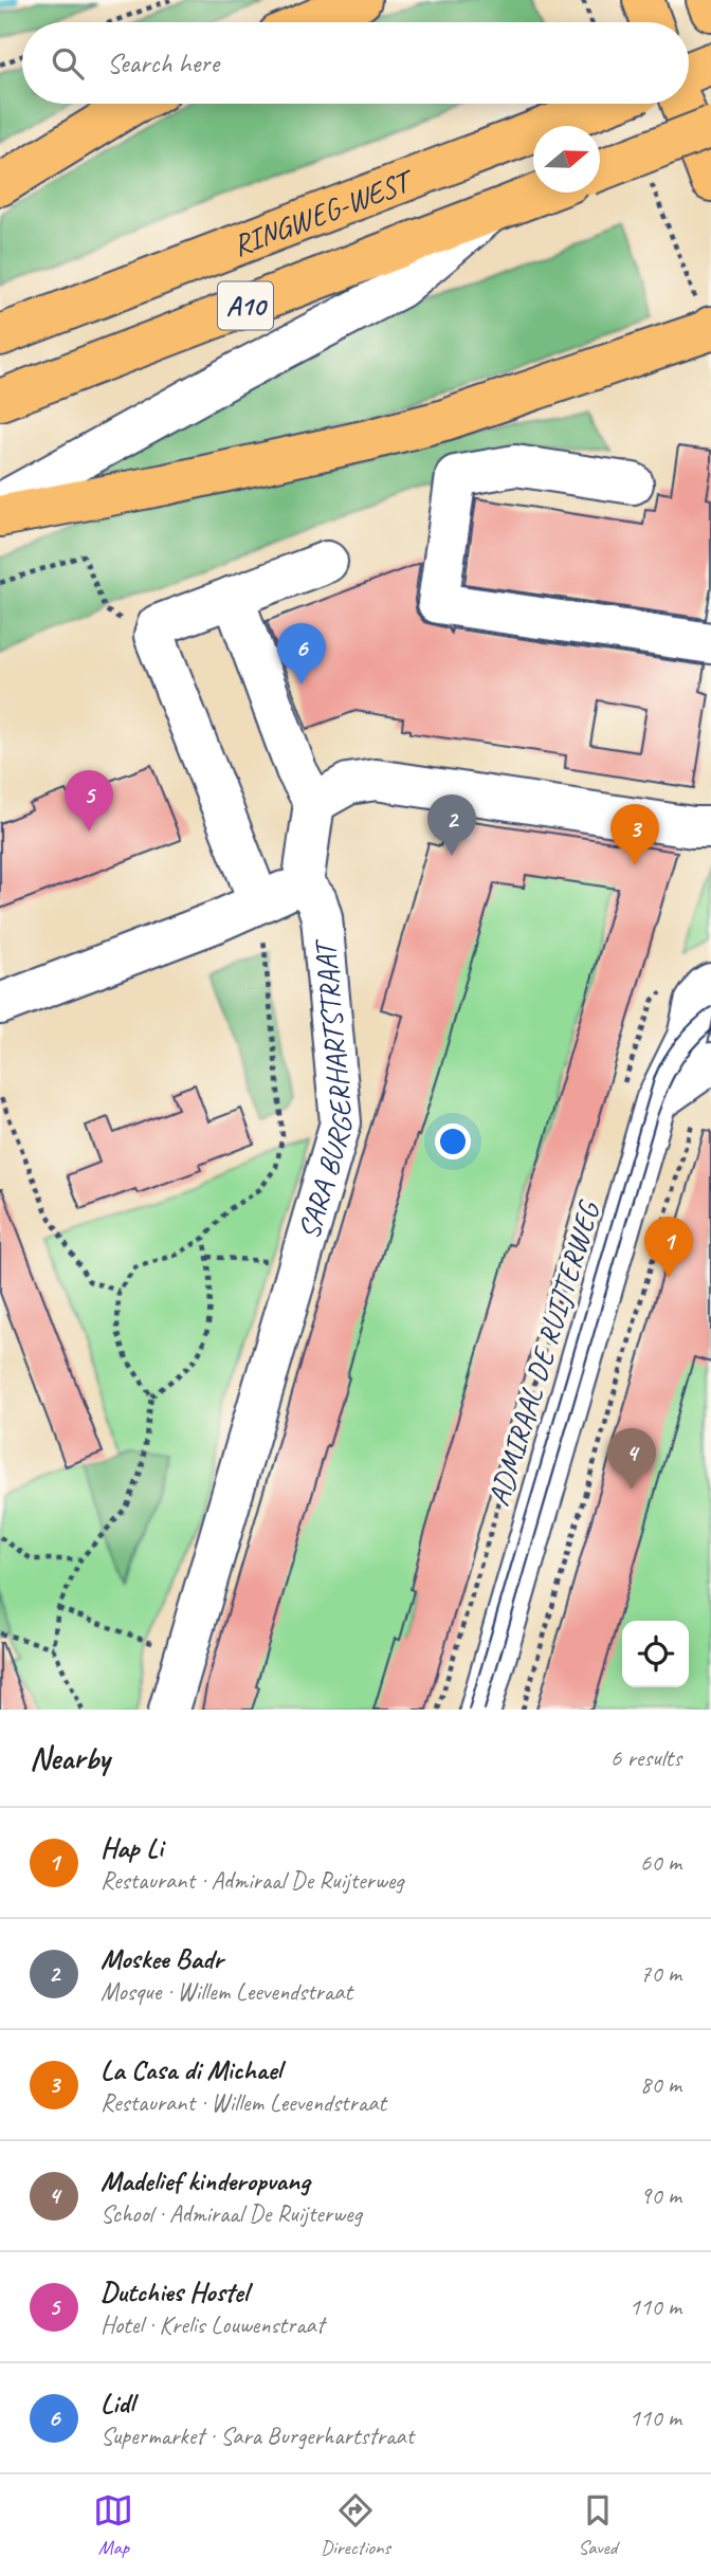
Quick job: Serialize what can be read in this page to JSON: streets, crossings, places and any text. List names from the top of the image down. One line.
{"streets":{"main road":["RINGWEG-WEST","A10"],"street":["SARA BURGERHARTSTRAAT","ADMIRAAL DE RUIJTERWEG"]},"crossings":[["RINGWEG-WEST","A10"]],"north":"right","page":{"search":"Search here","pins":["6","5","2","3","1","4"],"heading":["Nearby","6 results"],"list":[{"mark":"1","name":"Hap Li","note":"Restaurant · Admiraal De Ruijterweg","value":"60 m"},{"mark":"2","name":"Moskee Badr","note":"Mosque · Willem Leevendstraat","value":"70 m"},{"mark":"3","name":"La Casa di Michael","note":"Restaurant · Willem Leevendstraat","value":"80 m"},{"mark":"4","name":"Madelief kinderopvang","note":"School · Admiraal De Ruijterweg","value":"90 m"},{"mark":"5","name":"Dutchies Hostel","note":"Hotel · Krelis Louwenstraat","value":"110 m"},{"mark":"6","name":"Lidl","note":"Supermarket · Sara Burgerhartstraat","value":"110 m"}],"nav":["Map","Directions","Saved"]}}
